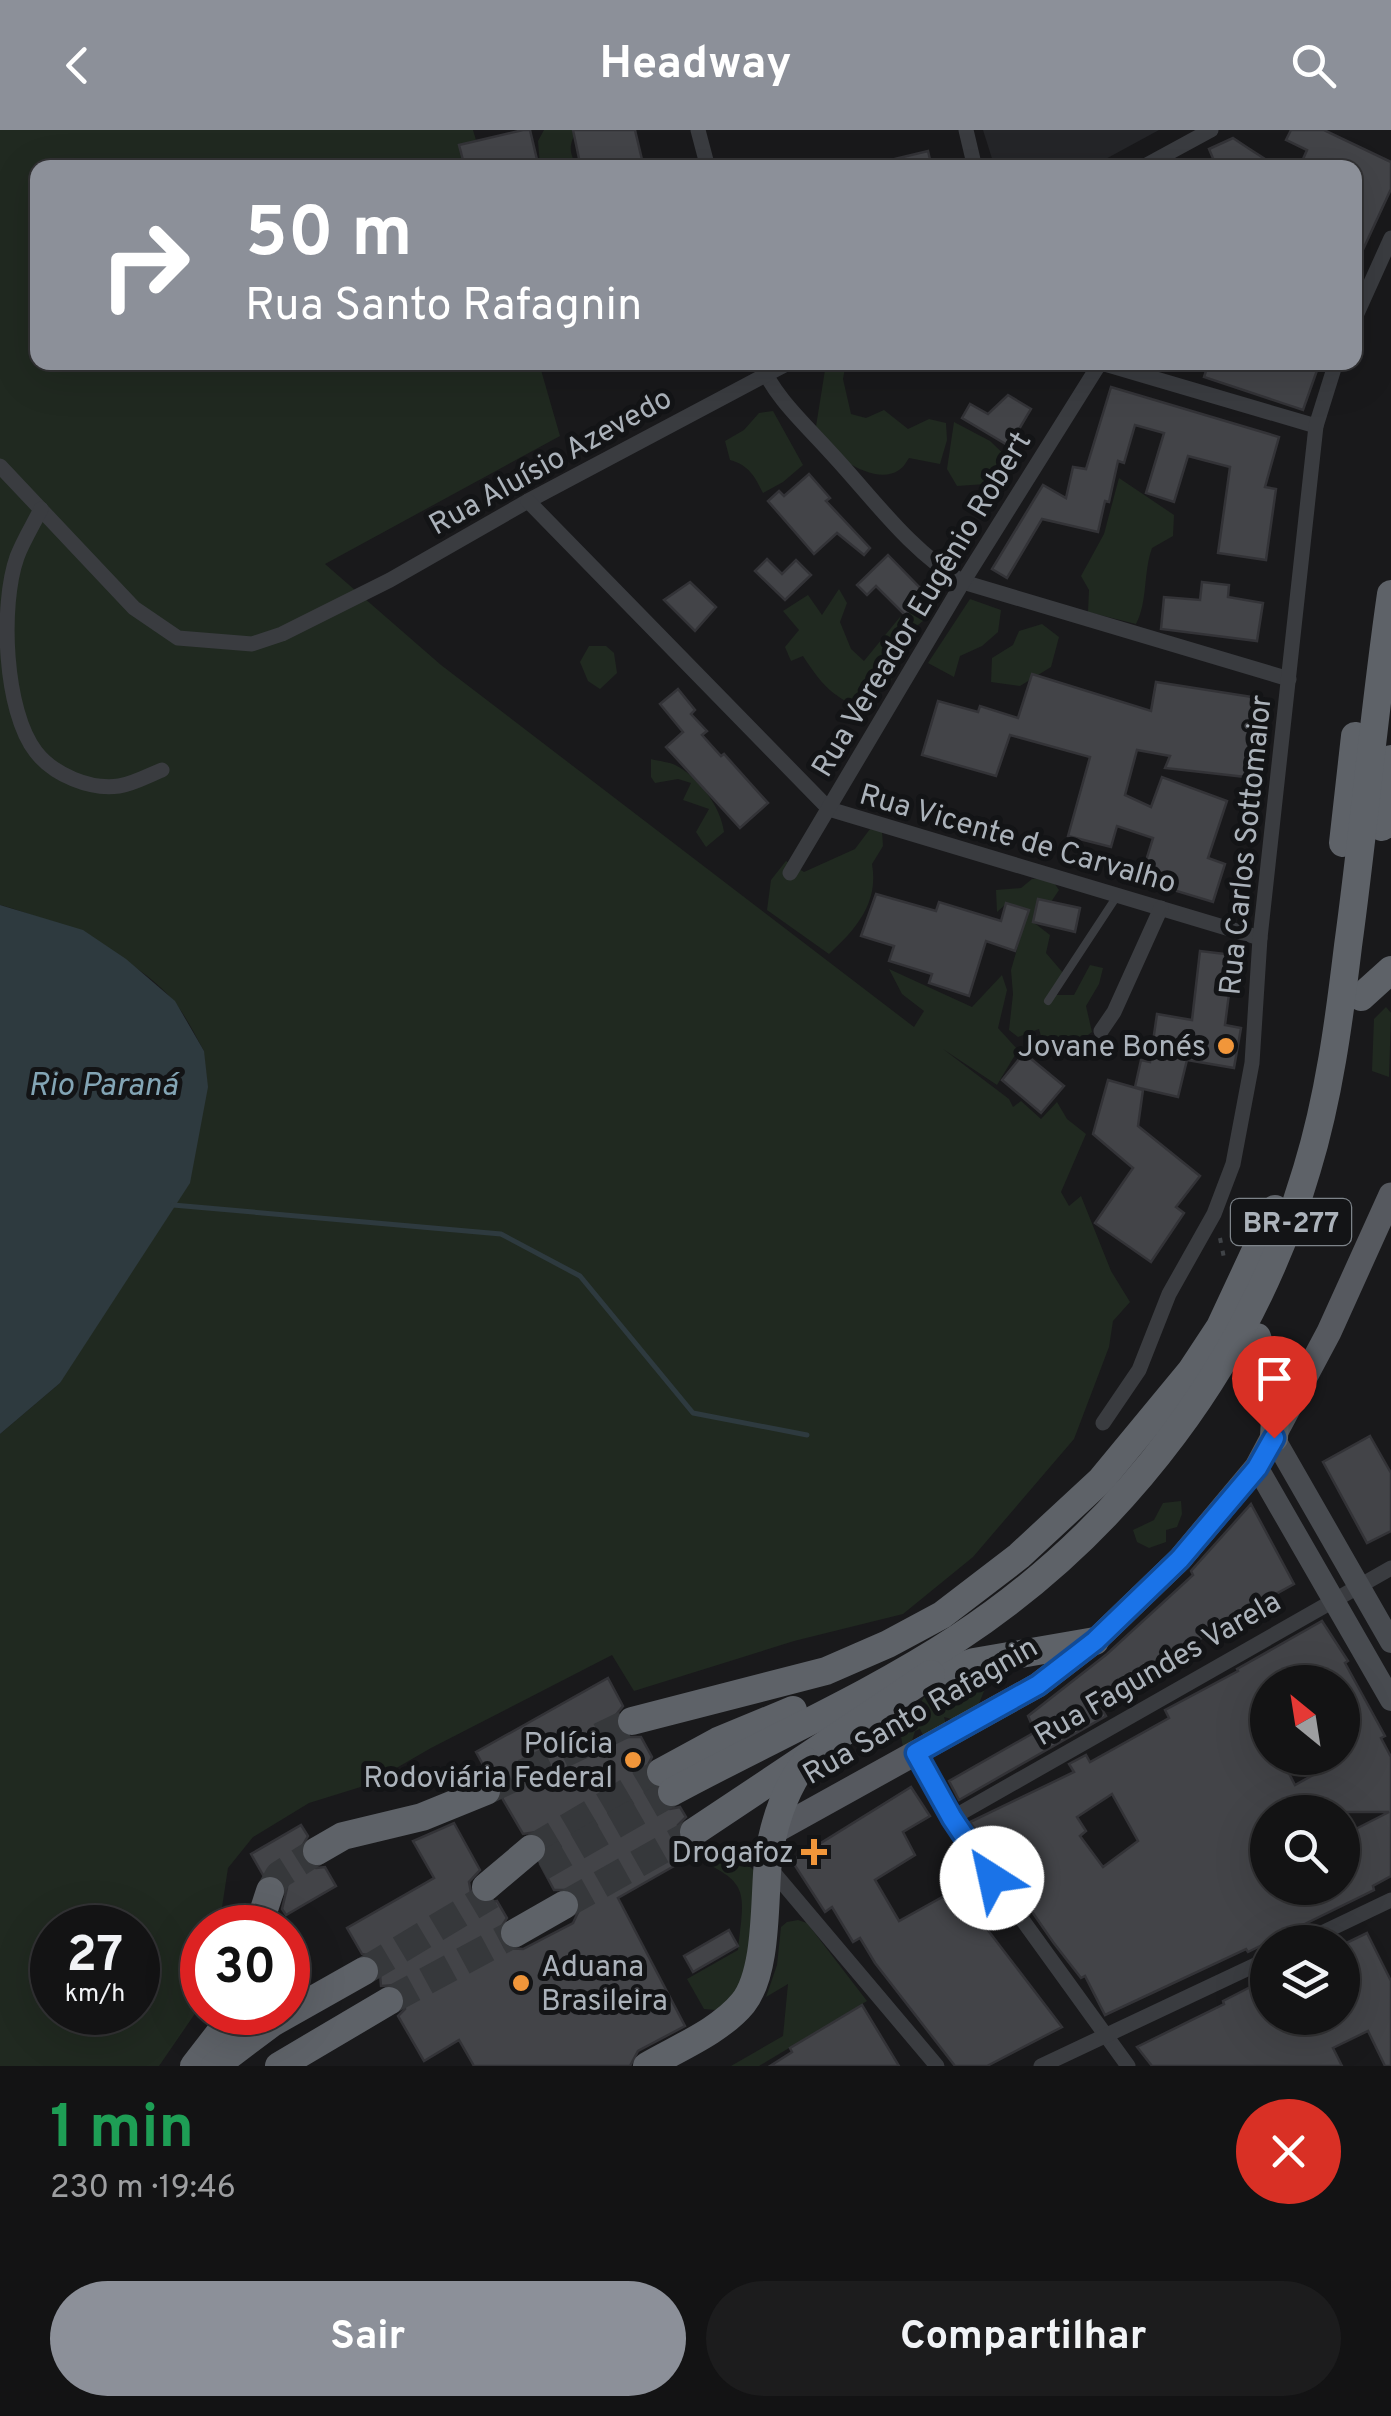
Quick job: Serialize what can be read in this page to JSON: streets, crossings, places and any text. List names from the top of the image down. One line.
{"streets":{"highway":["BR-277"],"main road":["Rua Santo Rafagnin"],"street":["Rua Aluísio Azevedo","Rua Vereador Eugênio Robert","Rua Vicente de Carvalho","Rua Carlos Sottomaior","Rua Fagundes Varela"]},"crossings":[["Rua Aluísio Azevedo","Rua Vicente de Carvalho"],["Rua Vereador Eugênio Robert","Rua Vicente de Carvalho"],["Rua Vicente de Carvalho","Rua Carlos Sottomaior"]],"water":["Rio Paraná"],"places":{"other":["Jovane Bonés","Polícia Rodoviária Federal","Aduana Brasileira"],"health":["Drogafoz"]},"north":"top left","page":{"header":"Headway","turn":["50 m","Rua Santo Rafagnin"],"speed":"27 km/h","limit":"30","heading":["1 min","230 m · 19:46"],"buttons":["Sair","Compartilhar"]}}
